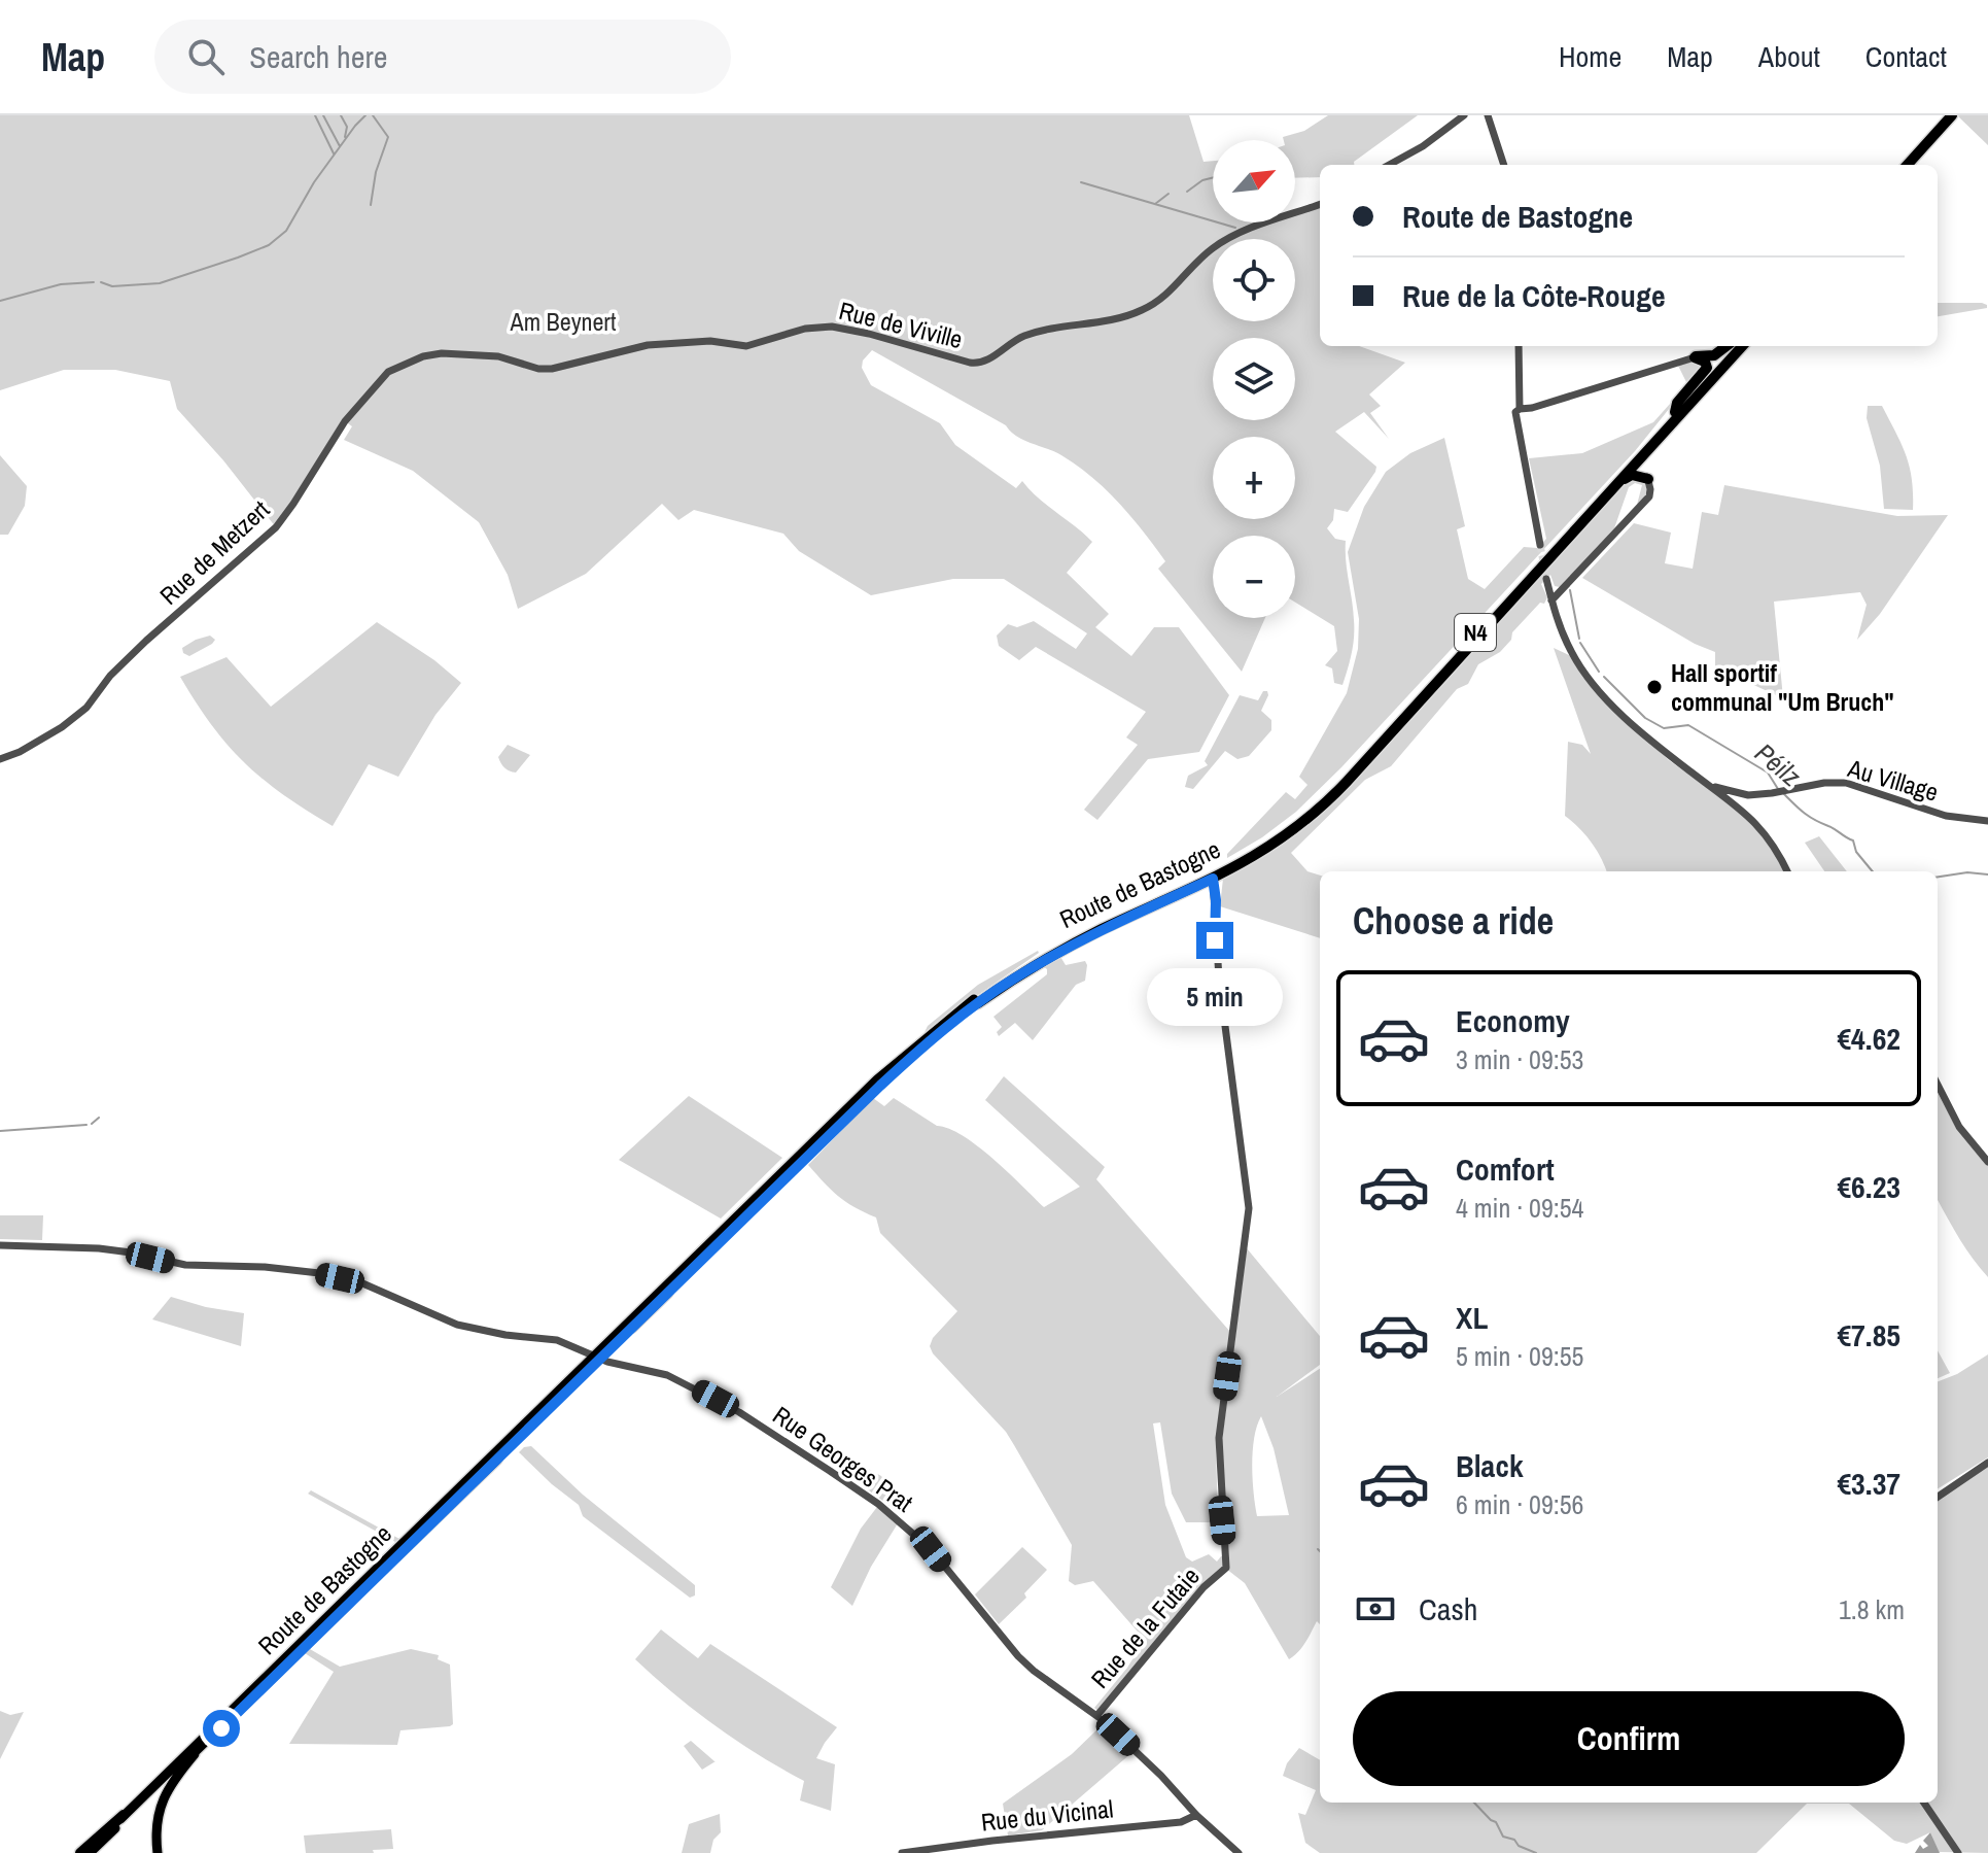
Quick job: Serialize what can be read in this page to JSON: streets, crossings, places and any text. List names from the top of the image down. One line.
{"streets":{"highway":["N4","Route de Bastogne"],"street":["Rue de Viville","Rue de Metzert","Au Village","Rue Georges Prat","Rue de la Futaie","Rue du Vicinal"]},"crossings":[["Rue de Viville","Rue de Metzert"],["N4","Route de Bastogne"],["Route de Bastogne","Rue Georges Prat"],["Route de Bastogne","Rue de la Futaie"],["Rue Georges Prat","Rue de la Futaie"],["Rue Georges Prat","Rue du Vicinal"]],"water":["Péilz"],"parks":["Am Beynert"],"places":["Hall sportif communal \"Um Bruch\""],"north":"top right","page":{"header":"Map","search":"Search here","nav":["Home","Map","About","Contact"],"map_buttons":["+","−"],"banner":["Route de Bastogne","Rue de la Côte-Rouge"],"heading":"Choose a ride","bubble":"5 min","list":[{"name":"Economy","note":"3 min · 09:53","value":"€4.62"},{"name":"Comfort","note":"4 min · 09:54","value":"€6.23"},{"name":"XL","note":"5 min · 09:55","value":"€7.85"},{"name":"Black","note":"6 min · 09:56","value":"€3.37"}],"pay":["Cash","1.8 km"],"buttons":"Confirm"}}
